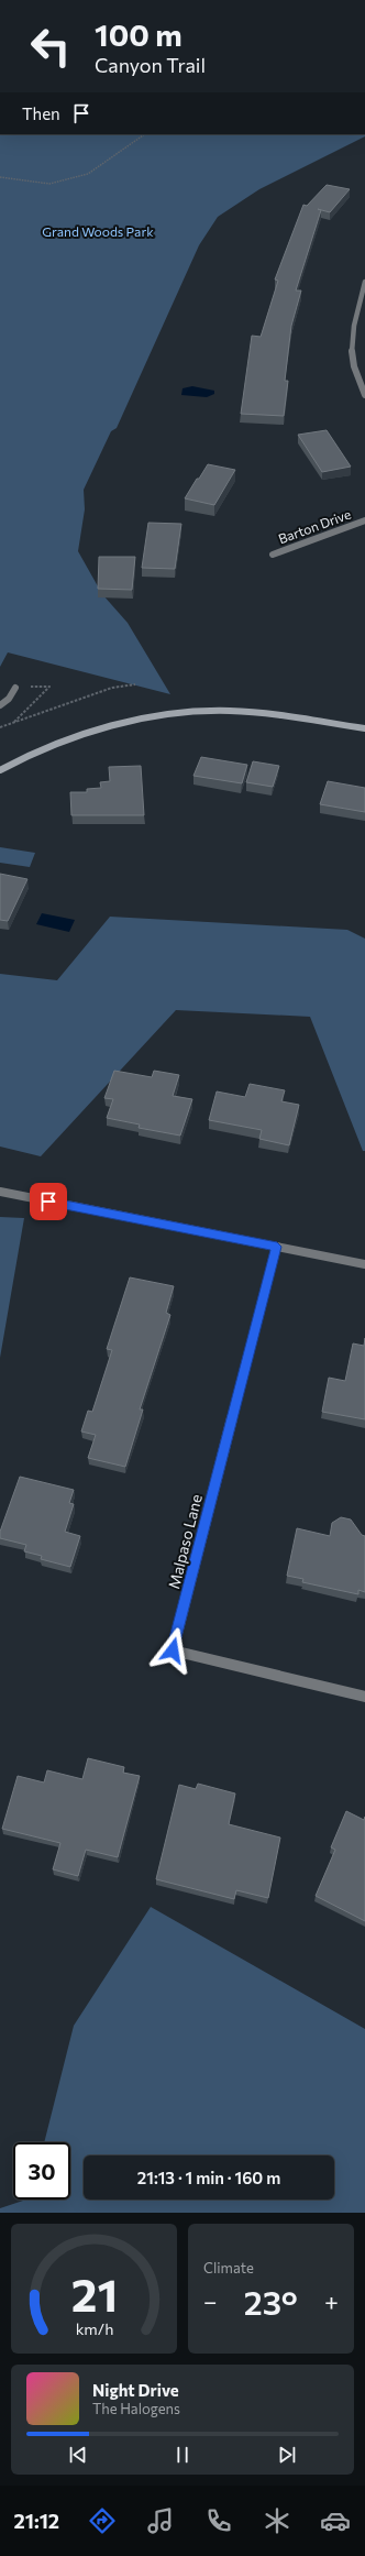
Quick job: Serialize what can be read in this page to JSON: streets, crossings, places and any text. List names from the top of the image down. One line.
{"streets":{"street":["Barton Drive","Malpaso Lane"]},"parks":["Grand Woods Park"],"page":{"turn":["100 m","Canyon Trail"],"then":"Then","limit":"30","trip":"21:13 · 1 min · 160 m","tile":"Climate","heat":["−","23°","+"],"song":["Night Drive","The Halogens"],"tabs":"21:12","gauge":["21","km/h"]}}
